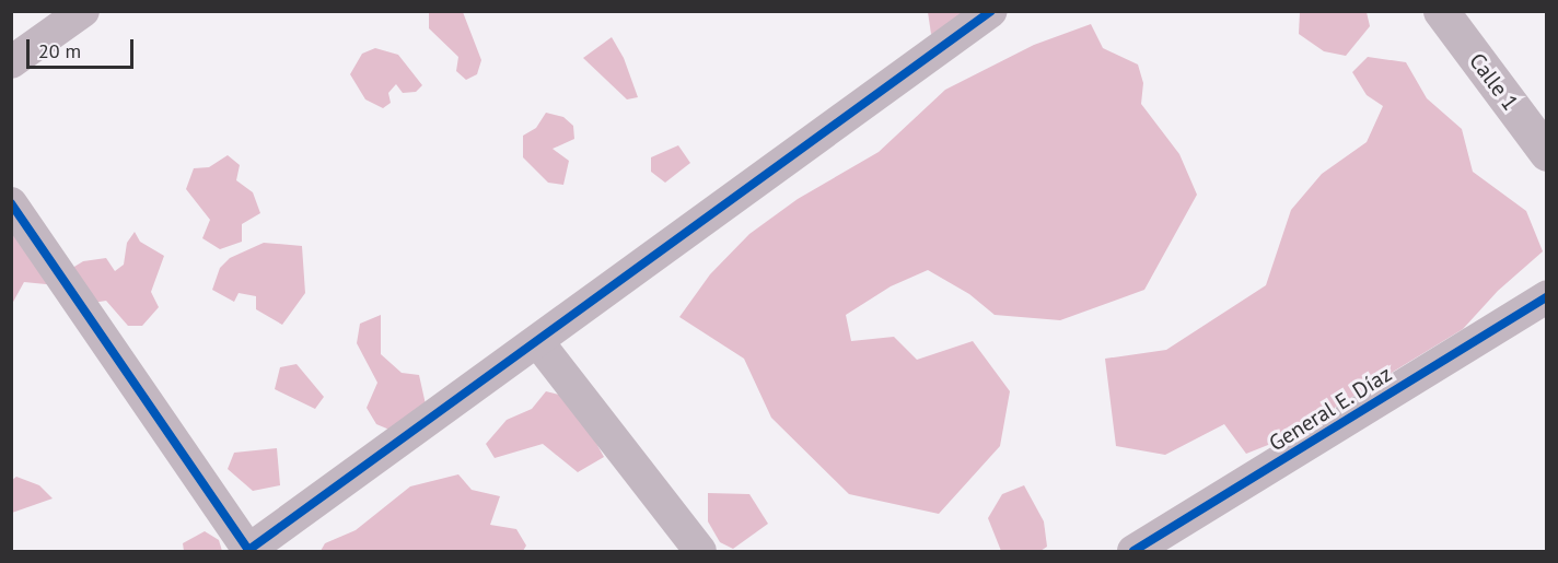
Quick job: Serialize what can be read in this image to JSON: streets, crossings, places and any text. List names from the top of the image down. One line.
{"streets":{"street":["Calle 1","General E. Díaz"]},"scale_bar":"20 m"}
